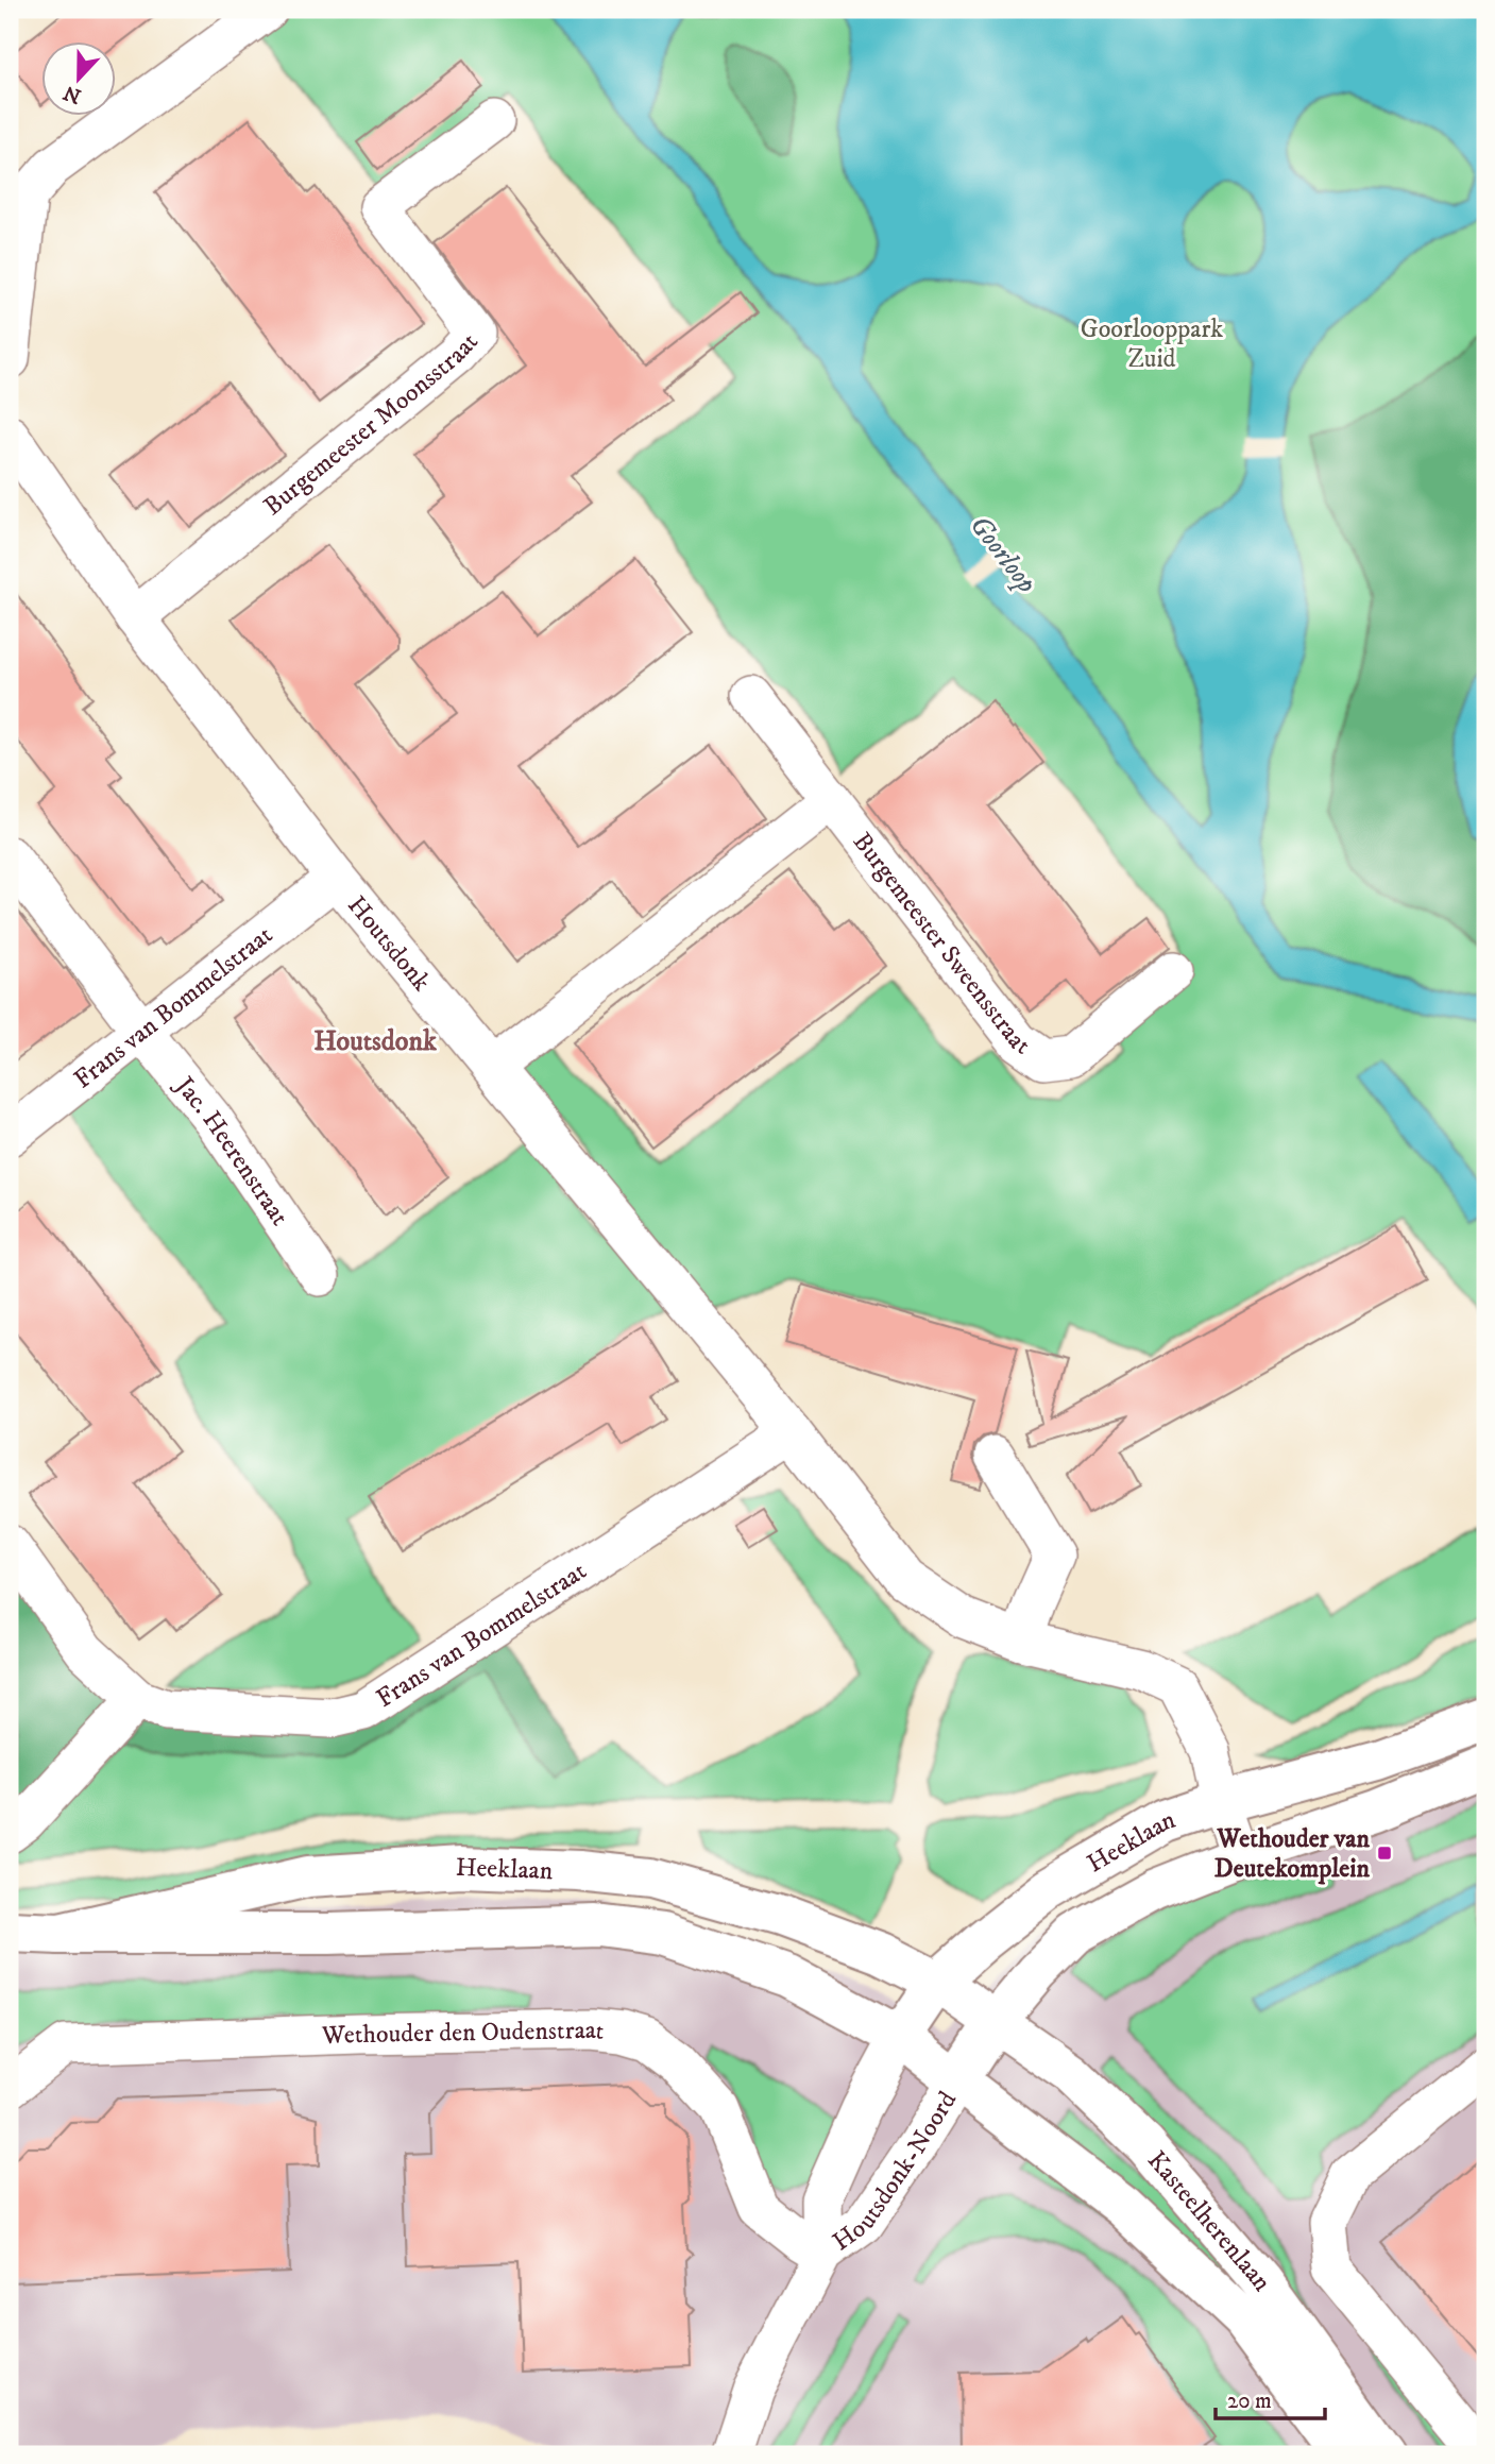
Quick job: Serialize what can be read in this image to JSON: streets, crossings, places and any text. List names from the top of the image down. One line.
{"streets":{"main road":["Heeklaan","Kasteelherenlaan"],"street":["Burgemeester Moonsstraat","Burgemeester Sweensstraat","Houtsdonk","Frans van Bommelstraat","Jac. Heerenstraat","Wethouder den Oudenstraat","Houtsdonk-Noord"]},"crossings":[["Burgemeester Moonsstraat","Houtsdonk"],["Houtsdonk","Frans van Bommelstraat"],["Frans van Bommelstraat","Jac. Heerenstraat"],["Heeklaan","Houtsdonk-Noord"],["Heeklaan","Kasteelherenlaan"],["Wethouder den Oudenstraat","Houtsdonk-Noord"],["Houtsdonk-Noord","Kasteelherenlaan"]],"districts":["Houtsdonk"],"water":["Goorloop"],"parks":["Goorlooppark Zuid"],"places":{"transit":["Wethouder van Deutekomplein"]},"scale_bar":"20 m","north":"bottom"}
